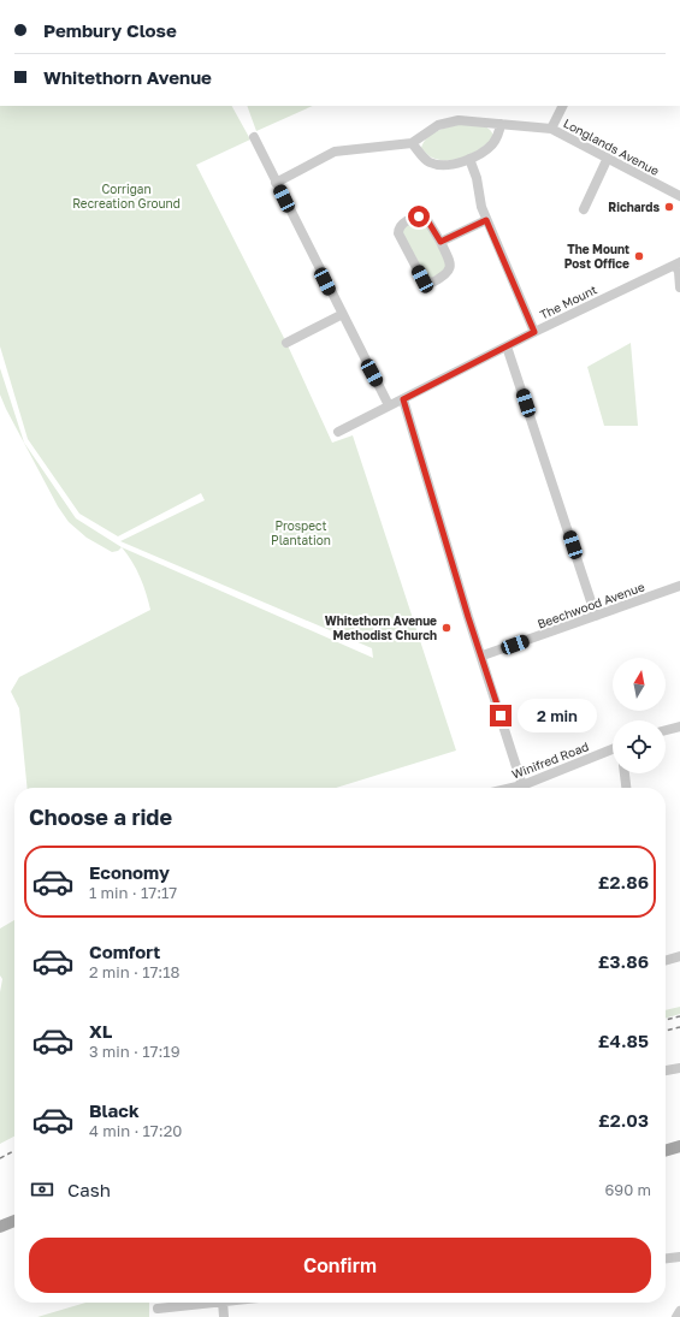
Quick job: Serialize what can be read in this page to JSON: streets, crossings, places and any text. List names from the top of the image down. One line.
{"streets":{"street":["Longlands Avenue","The Mount","Beechwood Avenue","Winifred Road"]},"parks":["Corrigan Recreation Ground","Prospect Plantation"],"places":["Richards","The Mount Post Office","Whitethorn Avenue Methodist Church"],"north":"top","page":{"banner":["Pembury Close","Whitethorn Avenue"],"bubble":"2 min","heading":"Choose a ride","list":[{"name":"Economy","note":"1 min · 17:17","value":"£2.86"},{"name":"Comfort","note":"2 min · 17:18","value":"£3.86"},{"name":"XL","note":"3 min · 17:19","value":"£4.85"},{"name":"Black","note":"4 min · 17:20","value":"£2.03"}],"pay":["Cash","690 m"],"buttons":"Confirm"}}
